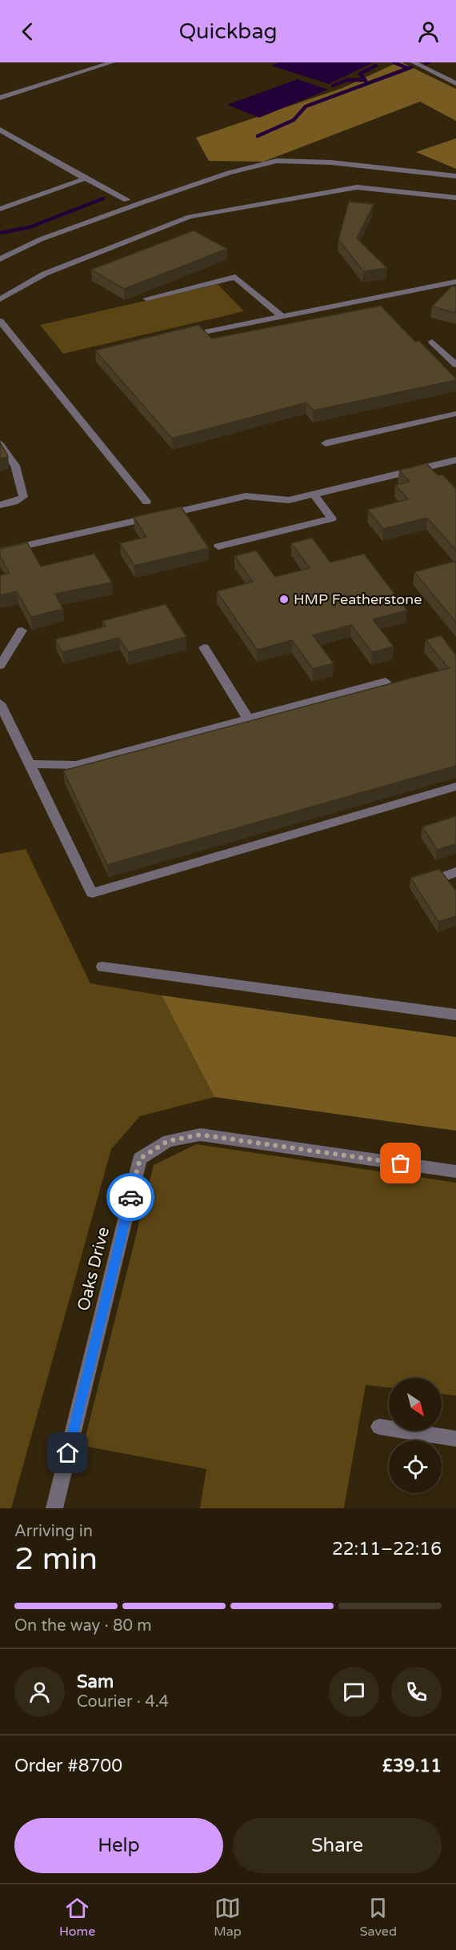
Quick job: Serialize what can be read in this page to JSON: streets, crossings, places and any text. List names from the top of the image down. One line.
{"streets":{"street":["Oaks Drive"]},"places":["HMP Featherstone"],"north":"bottom right","page":{"header":"Quickbag","heading":["2 min","Arriving in","22:11–22:16"],"panel":["Sam","Courier · 4.4","Order #8700","£39.11"],"bar":"On the way · 80 m","buttons":["Help","Share"],"tabs":["Home","Map","Saved"]}}
